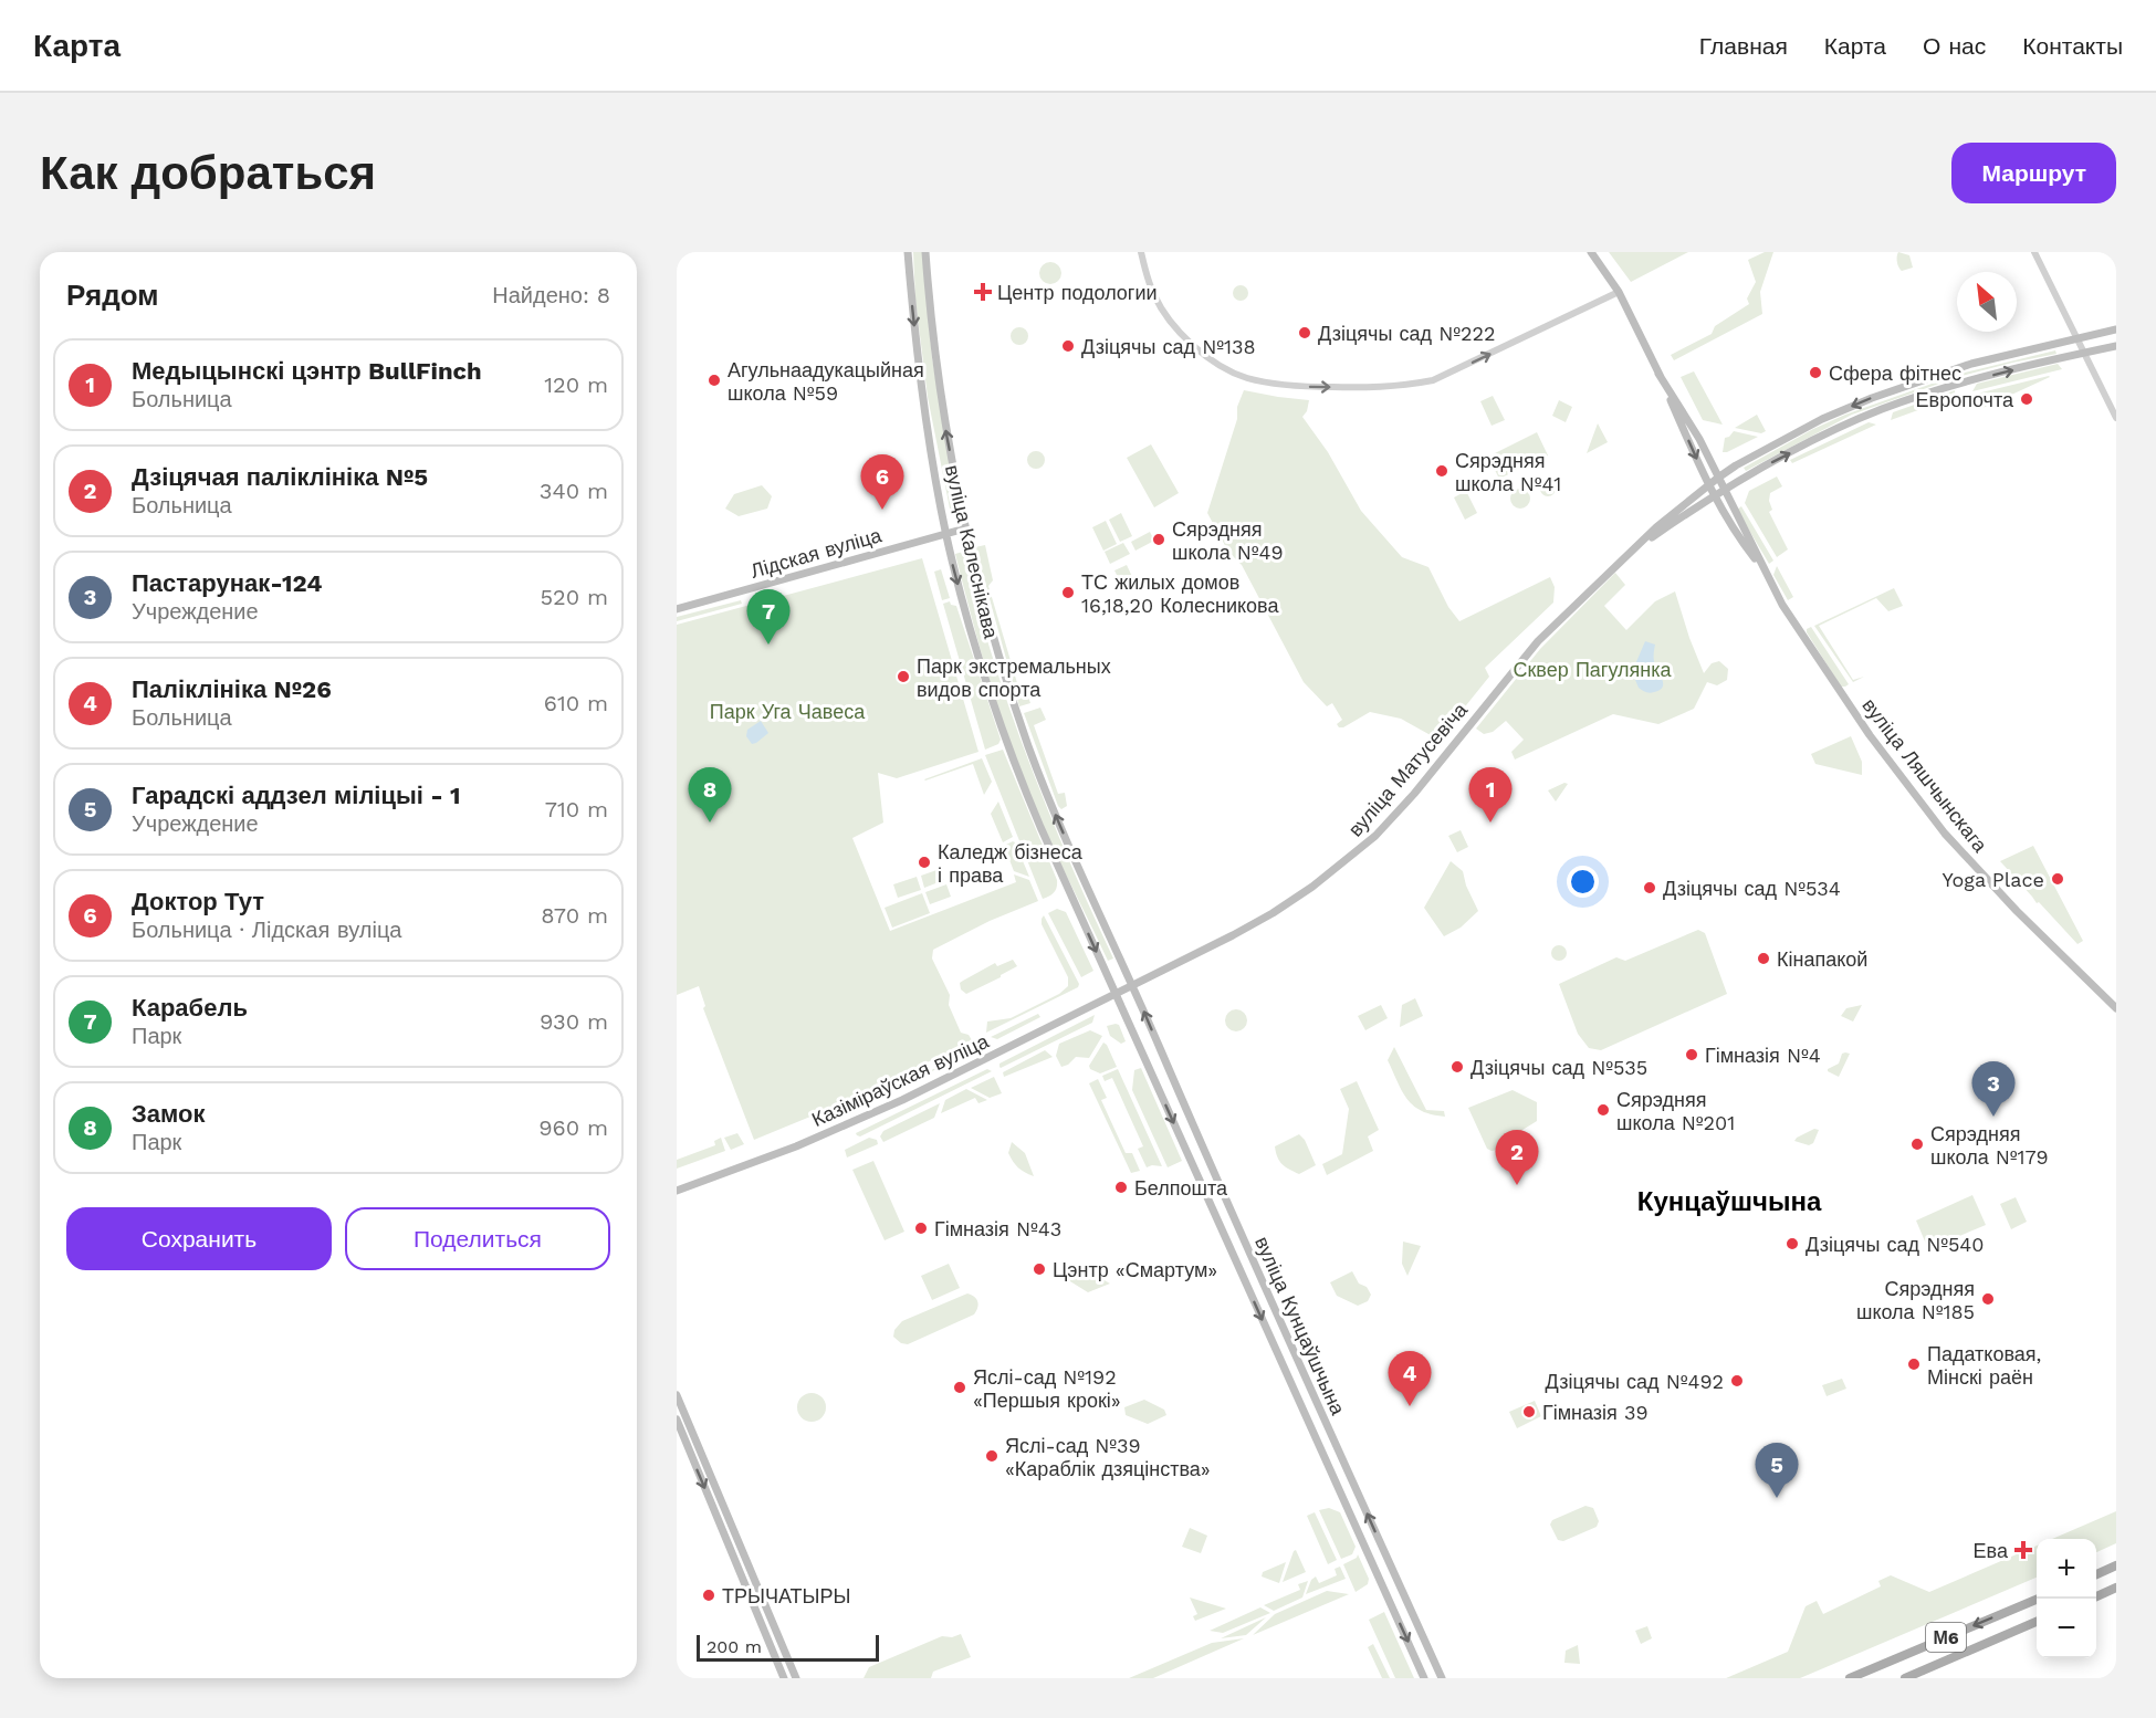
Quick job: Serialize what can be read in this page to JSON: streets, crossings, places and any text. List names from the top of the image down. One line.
{"streets":{"main road":["вуліца Калеснікава","Лідская вуліца","вуліца Матусевіча","вуліца Ляшчынскага","Казіміраўская вуліца","вуліца Кунцаўшчына","М6"]},"crossings":[["вуліца Калеснікава","Лідская вуліца"],["вуліца Калеснікава","вуліца Матусевіча"],["вуліца Калеснікава","Казіміраўская вуліца"],["вуліца Калеснікава","вуліца Кунцаўшчына"],["вуліца Матусевіча","вуліца Ляшчынскага"],["вуліца Матусевіча","Казіміраўская вуліца"],["вуліца Матусевіча","вуліца Кунцаўшчына"],["Казіміраўская вуліца","вуліца Кунцаўшчына"]],"districts":["Кунцаўшчына"],"parks":["Сквер Пагулянка","Парк Уга Чавеса"],"places":{"health":["Центр подологии","Ева"],"other":["Дзіцячы сад №222","Дзіцячы сад №138","Сфера фітнес","Агульнаадукацыйная школа №59","Европочта","Сярэдняя школа №41","Сярэдняя школа №49","ТС жилых домов 16,18,20 Колесникова","Парк экстремальных видов спорта","Каледж бізнеса і права","Yoga Place","Дзіцячы сад №534","Кінапакой","Гімназія №4","Дзіцячы сад №535","Сярэдняя школа №201","Сярэдняя школа №179","Белпошта","Гімназія №43","Дзіцячы сад №540","Цэнтр «Смартум»","Сярэдняя школа №185","Падатковая, Мінскі раён","Дзіцячы сад №492","Яслі-сад №192 «Першыя крокі»","Гімназія 39","Яслі-сад №39 «Караблік дзяцінства»","ТРЫЧАТЫРЫ"]},"scale_bar":"200 m","north":"top left","page":{"header":"Карта","nav":["Главная","Карта","О нас","Контакты"],"buttons":["Маршрут",["Сохранить","Поделиться"]],"title":"Как добраться","heading":["Рядом","Найдено: 8"],"list":[{"mark":"1","name":"Медыцынскі цэнтр BullFinch","note":"Больница","value":"120 m"},{"mark":"2","name":"Дзіцячая паліклініка №5","note":"Больница","value":"340 m"},{"mark":"3","name":"Пастарунак-124","note":"Учреждение","value":"520 m"},{"mark":"4","name":"Паліклініка №26","note":"Больница","value":"610 m"},{"mark":"5","name":"Гарадскі аддзел міліцыі - 1","note":"Учреждение","value":"710 m"},{"mark":"6","name":"Доктор Тут","note":"Больница · Лідская вуліца","value":"870 m"},{"mark":"7","name":"Карабель","note":"Парк","value":"930 m"},{"mark":"8","name":"Замок","note":"Парк","value":"960 m"}],"pins":["6","7","1","8","3","2","4","5"],"map_buttons":["+","−"],"scale":"200 m"}}
